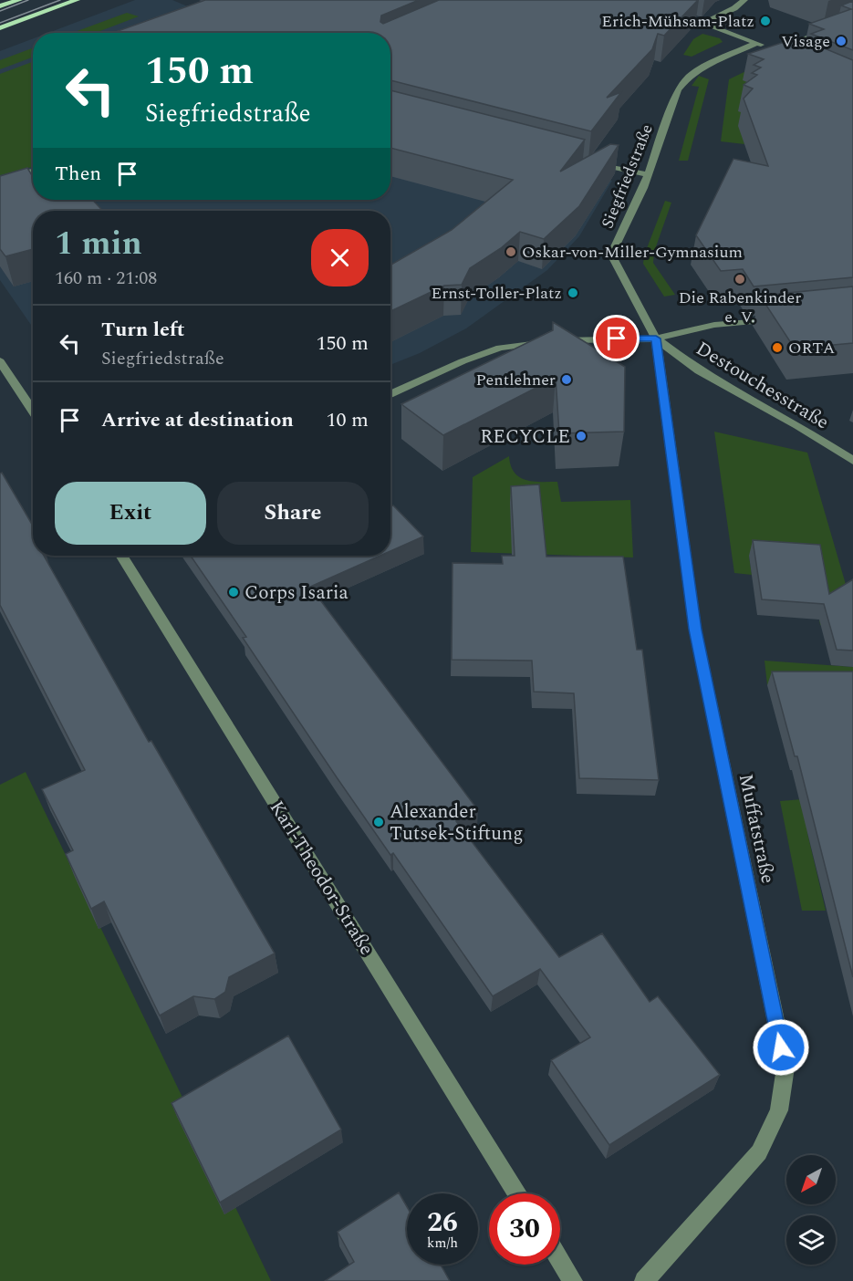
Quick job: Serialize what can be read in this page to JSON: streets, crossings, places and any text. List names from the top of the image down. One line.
{"streets":{"street":["Siegfriedstraße","Destouchesstraße","Muffatstraße","Karl-Theodor-Straße"]},"crossings":[["Siegfriedstraße","Destouchesstraße"],["Siegfriedstraße","Muffatstraße"],["Destouchesstraße","Muffatstraße"]],"places":["Erich-Mühsam-Platz","Visage","Oskar-von-Miller-Gymnasium","Die Rabenkinder e. V.","Ernst-Toller-Platz","ORTA","Pentlehner","RECYCLE","Corps Isaria","Alexander Tutsek-Stiftung"],"north":"bottom left","page":{"turn":["150 m","Siegfriedstraße"],"then":"Then","heading":["1 min","160 m · 21:08"],"list":[{"name":"Turn left","note":"Siegfriedstraße","value":"150 m"},{"name":"Arrive at destination","value":"10 m"}],"buttons":["Exit","Share"],"speed":"26 km/h","limit":"30"}}
